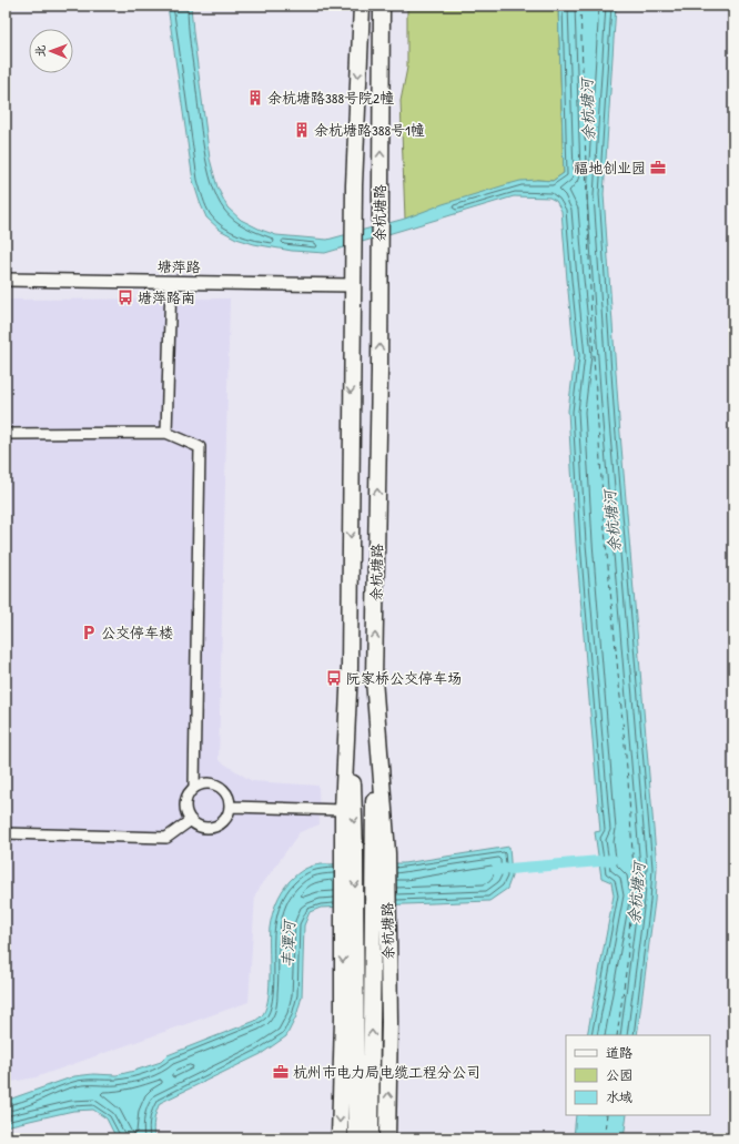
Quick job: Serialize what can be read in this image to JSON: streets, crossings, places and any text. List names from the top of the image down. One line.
{"streets":{"main road":["余杭塘路"],"street":["塘萍路"]},"crossings":[["余杭塘路","塘萍路"]],"water":["余杭塘河","丰潭河"],"places":{"building":["余杭塘路388号院2幢","余杭塘路388号1幢"],"office":["福地创业园","杭州市电力局电缆工程分公司"],"bus stop":["塘萍路南","阮家桥公交停车场"],"parking":["公交停车楼"]},"legend":["道路","公园","水域"],"north":"left"}
